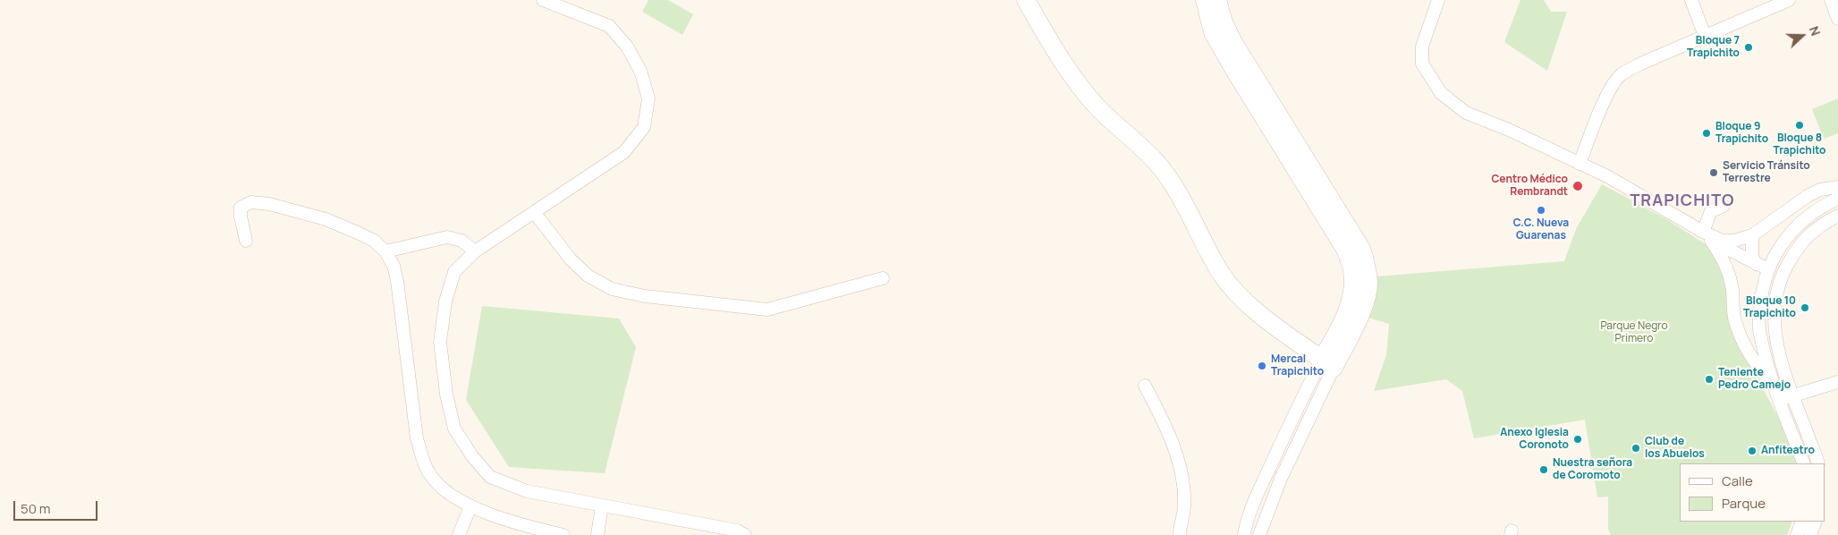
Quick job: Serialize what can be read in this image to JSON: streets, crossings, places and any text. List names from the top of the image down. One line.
{"districts":["TRAPICHITO"],"parks":["Parque Negro Primero"],"places":["Bloque 7 Trapichito","Bloque 8 Trapichito","Bloque 9 Trapichito","Servicio Tránsito Terrestre","Centro Médico Rembrandt","C.C. Nueva Guarenas","Bloque 10 Trapichito","Mercal Trapichito","Teniente Pedro Camejo","Anexo Iglesia Coronoto","Club de los Abuelos","Anfiteatro","Nuestra señora de Coromoto"],"legend":["Calle","Parque"],"scale_bar":"50 m","north":"right"}
